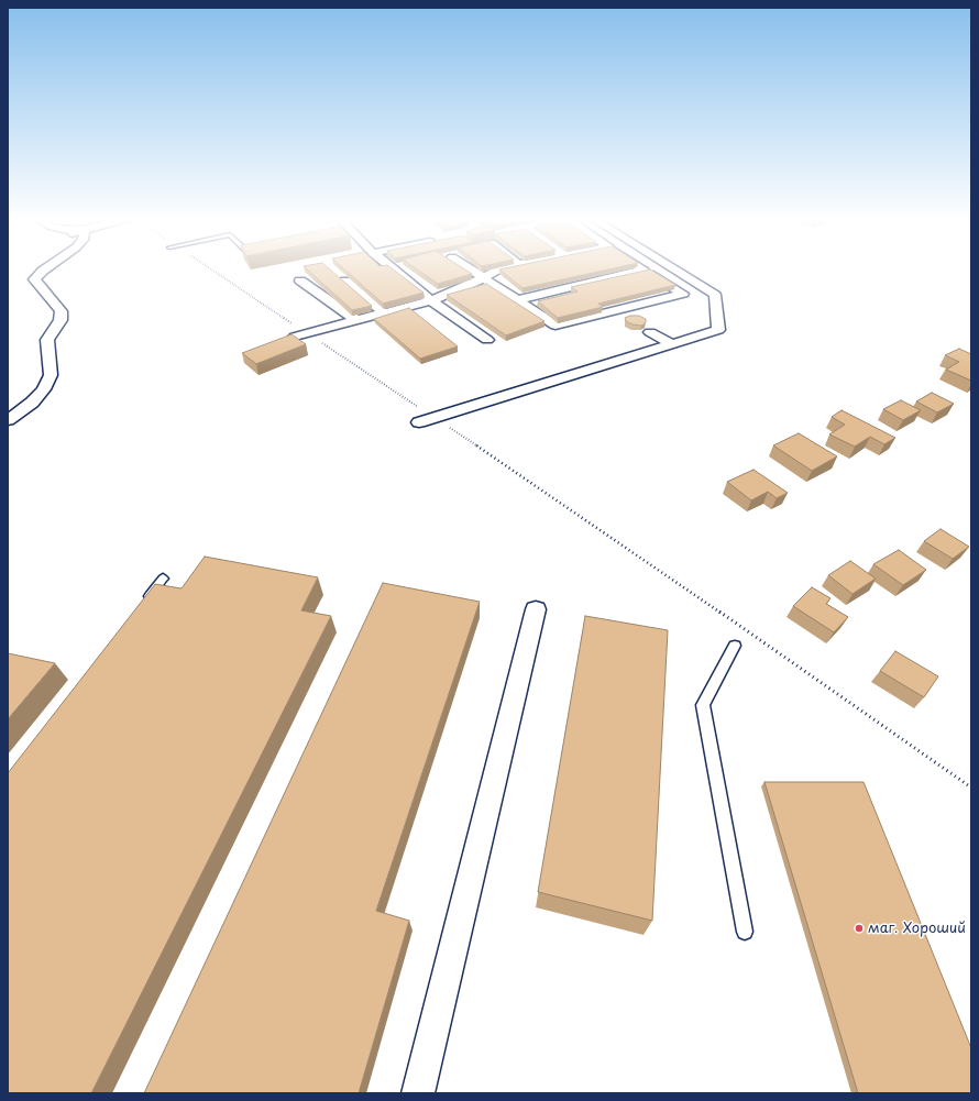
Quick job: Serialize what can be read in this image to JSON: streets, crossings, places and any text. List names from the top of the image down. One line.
{"places":["маг. Хороший"]}
